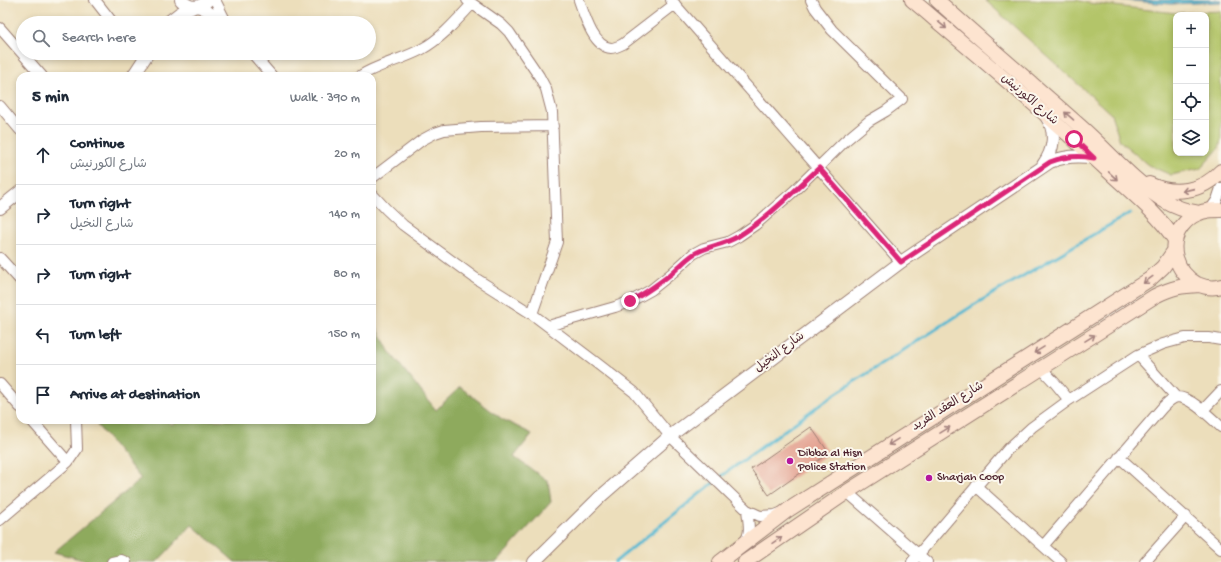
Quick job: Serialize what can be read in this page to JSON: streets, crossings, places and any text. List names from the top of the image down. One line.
{"streets":{"main road":["شارع الكورنيش","شارع العقد الفريد"],"street":["شارع النخيل"]},"crossings":[["شارع الكورنيش","شارع النخيل"],["شارع الكورنيش","شارع العقد الفريد"]],"places":["Dibba al Hisn Police Station","Sharjah Coop"],"page":{"map_buttons":["+","−"],"search":"Search here","heading":["5 min","Walk · 390 m"],"list":[["Continue","شارع الكورنيش","20 m"],["Turn right","شارع النخيل","140 m"],["Turn right","80 m"],["Turn left","150 m"],"Arrive at destination"]}}
